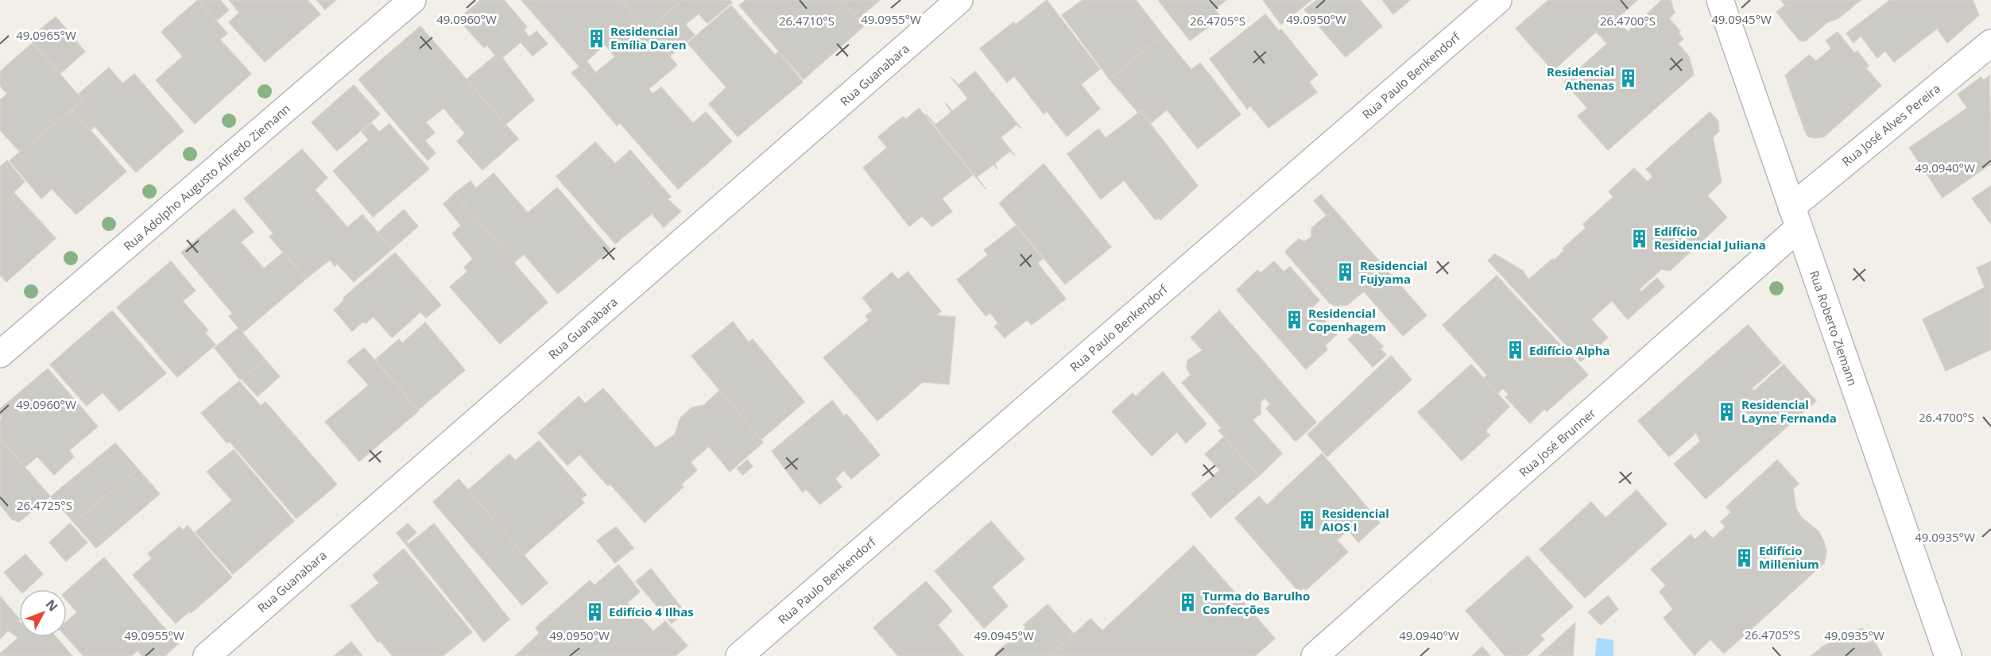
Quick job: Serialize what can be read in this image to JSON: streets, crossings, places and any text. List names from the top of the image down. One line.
{"streets":{"street":["Rua Guanabara","Rua Paulo Benkendorf","Rua José Alves Pereira","Rua Adolpho Augusto Alfredo Ziemann","Rua Roberto Ziemann","Rua José Brunner"]},"crossings":[["Rua José Alves Pereira","Rua Roberto Ziemann"],["Rua José Alves Pereira","Rua José Brunner"],["Rua Roberto Ziemann","Rua José Brunner"]],"places":{"building":["Residencial Emília Daren","Residencial Athenas","Edifício Residencial Juliana","Residencial Fujyama","Residencial Copenhagem","Edifício Alpha","Residencial Layne Fernanda","Residencial AIOS I","Edifício Millenium","Turma do Barulho Confecções","Edifício 4 Ilhas"]},"north":"top right","coordinates":["49.0960°W","49.0955°W","49.0950°W","49.0945°W","26.4710°S","26.4705°S","26.4700°S","49.0965°W","49.0940°W","26.4725°S","49.0935°W"]}
